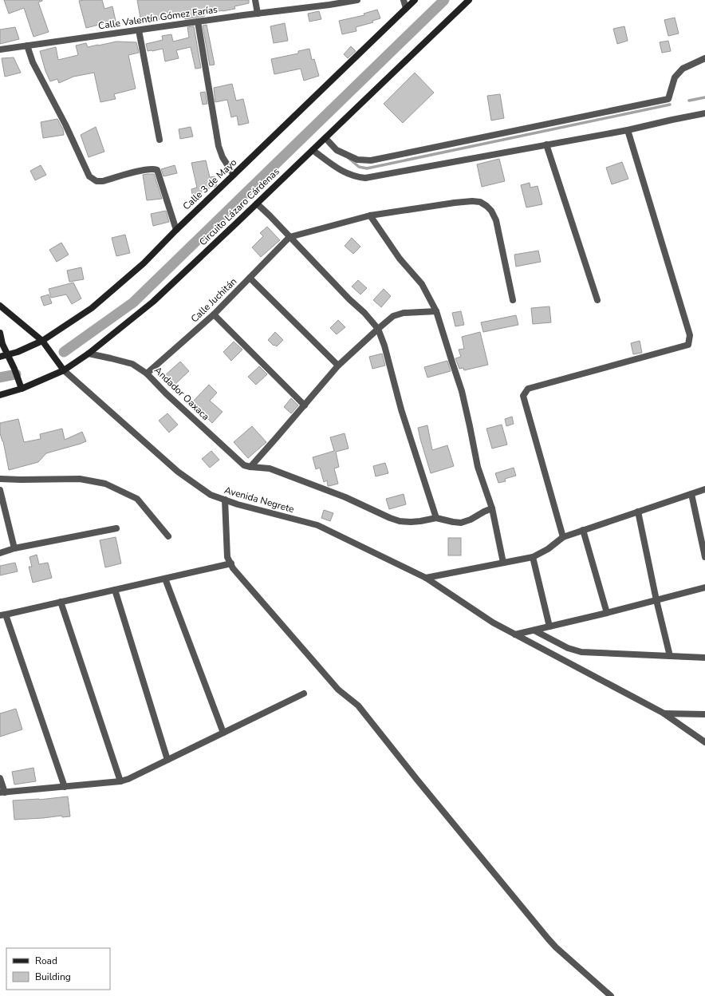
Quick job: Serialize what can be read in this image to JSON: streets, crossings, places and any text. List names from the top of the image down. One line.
{"streets":{"street":["Calle Valentín Gómez Farías","Calle 3 de Mayo","Circuito Lázaro Cárdenas","Calle Juchitán","Andador Oaxaca","Avenida Negrete"]},"crossings":[["Circuito Lázaro Cárdenas","Andador Oaxaca"],["Circuito Lázaro Cárdenas","Avenida Negrete"],["Calle Juchitán","Andador Oaxaca"]],"legend":["Road","Building"]}
